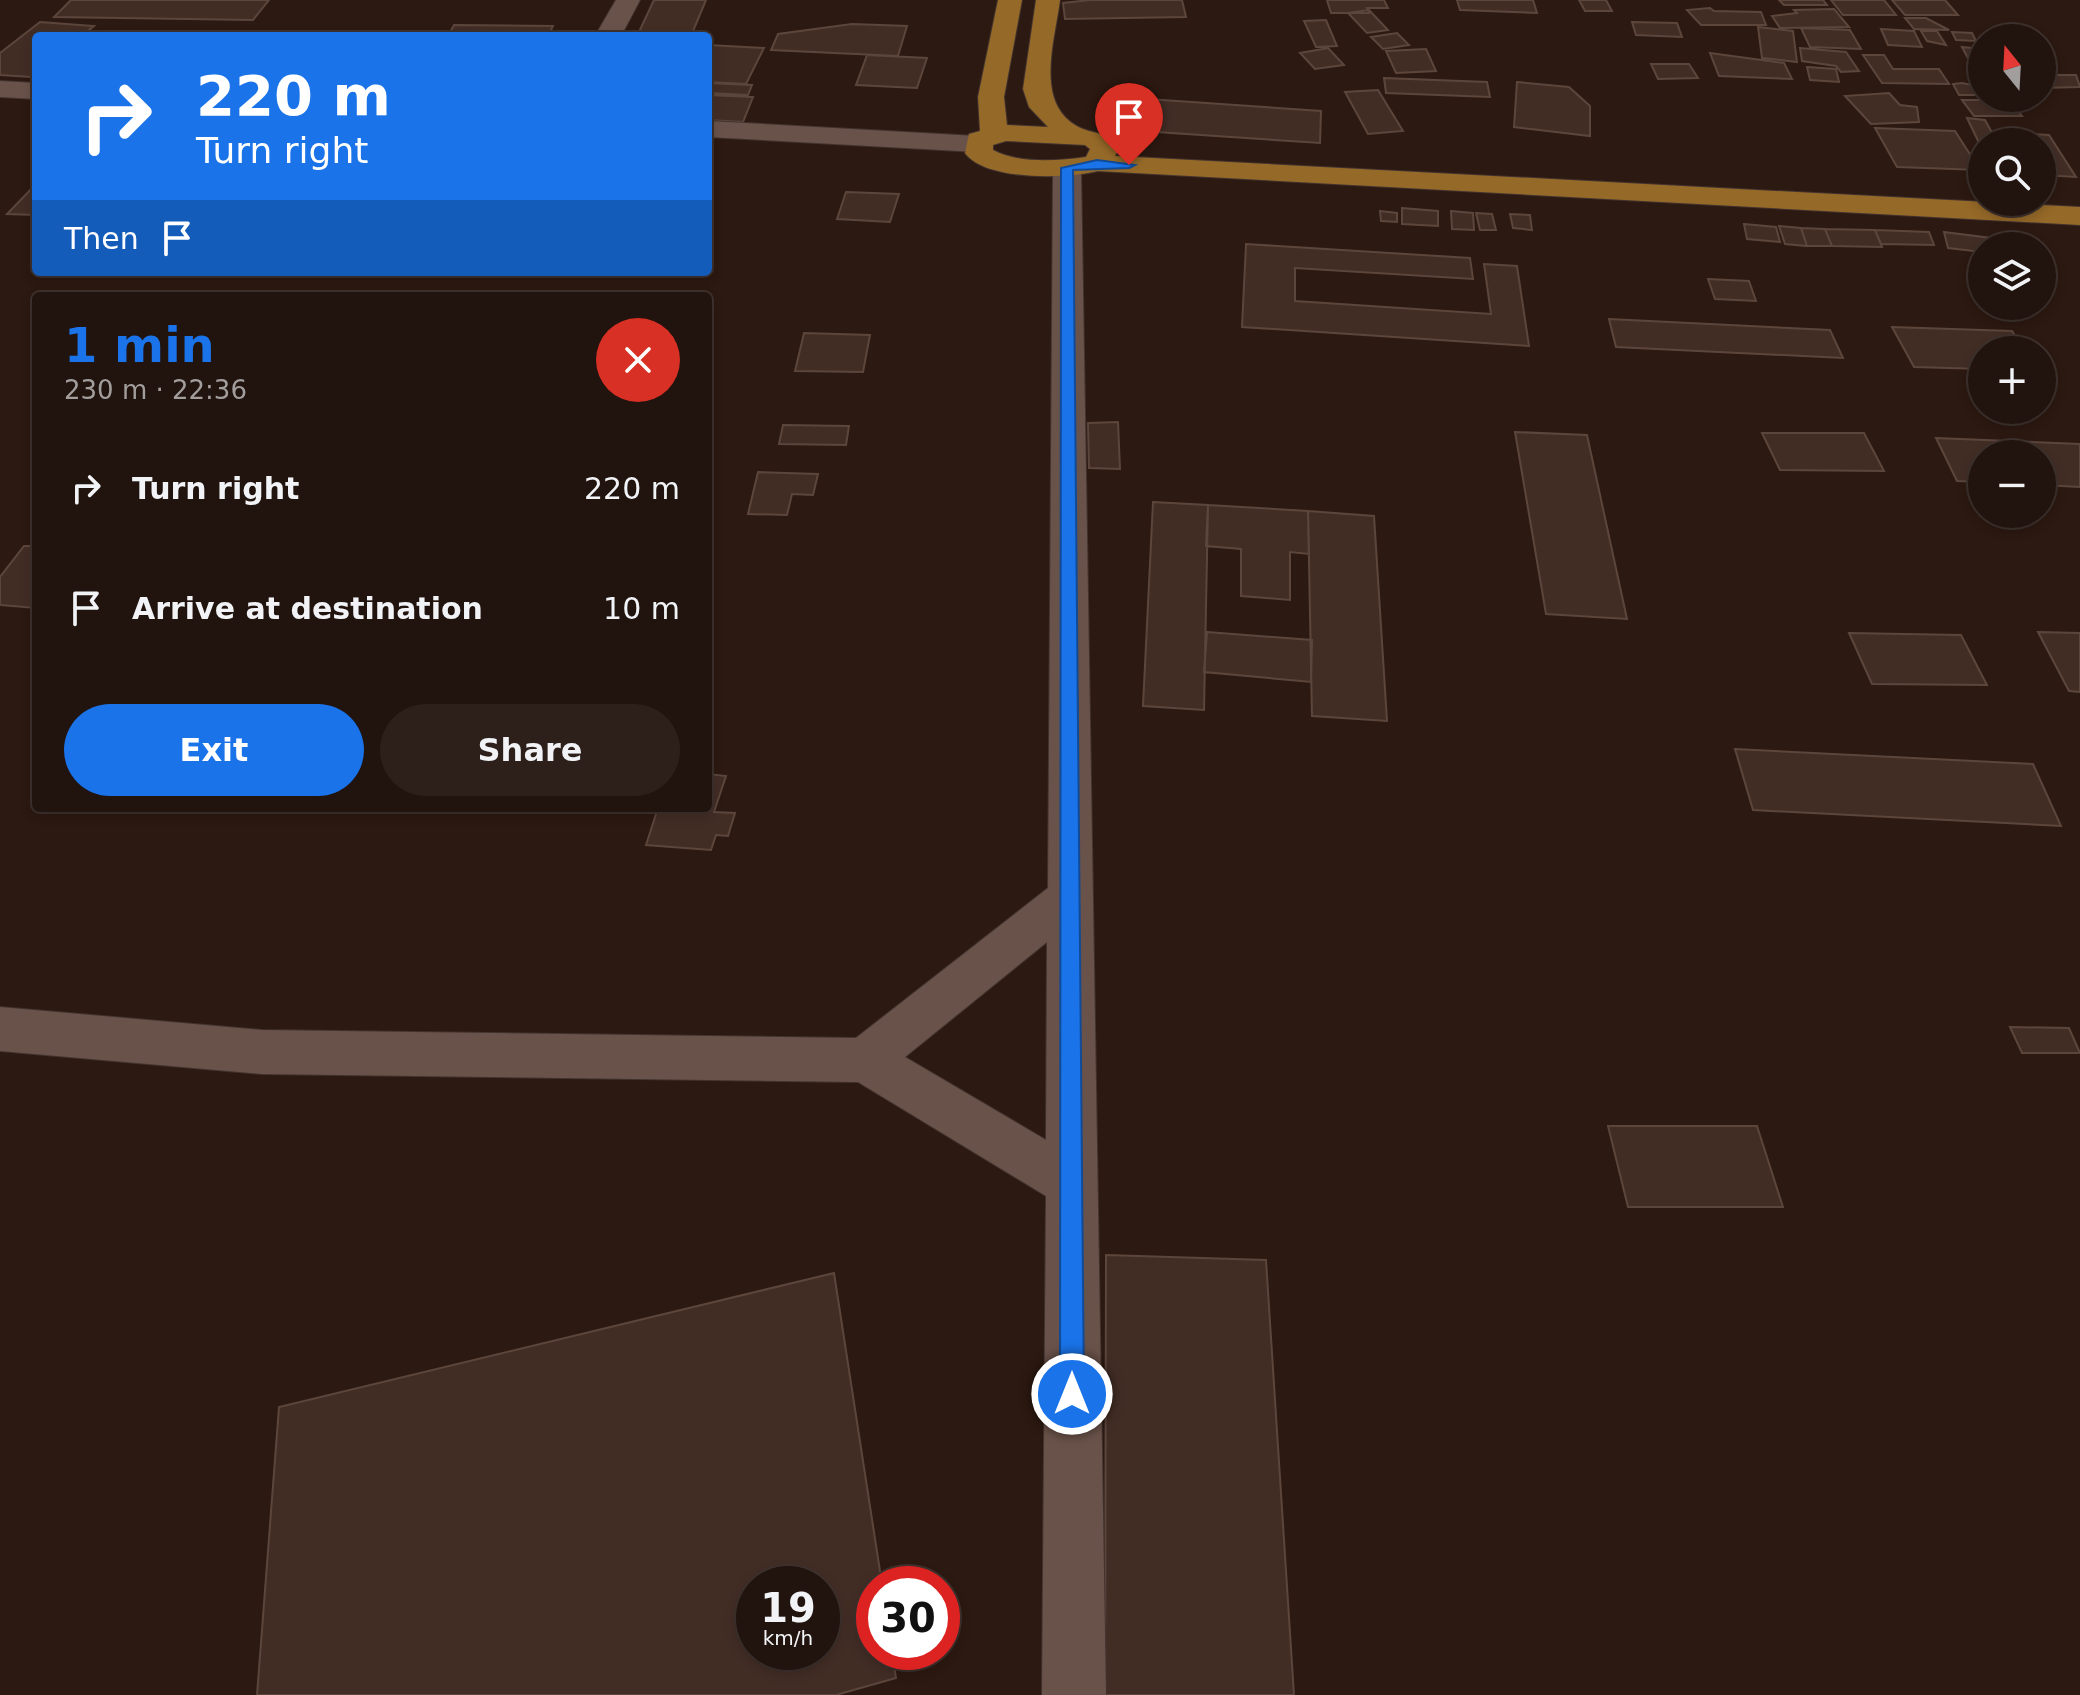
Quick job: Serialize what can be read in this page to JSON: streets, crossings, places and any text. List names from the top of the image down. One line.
{"north":"top","page":{"map_buttons":["+","−"],"turn":["220 m","Turn right"],"then":"Then","heading":["1 min","230 m · 22:36"],"list":[{"name":"Turn right","value":"220 m"},{"name":"Arrive at destination","value":"10 m"}],"buttons":["Exit","Share"],"speed":"19 km/h","limit":"30"}}
